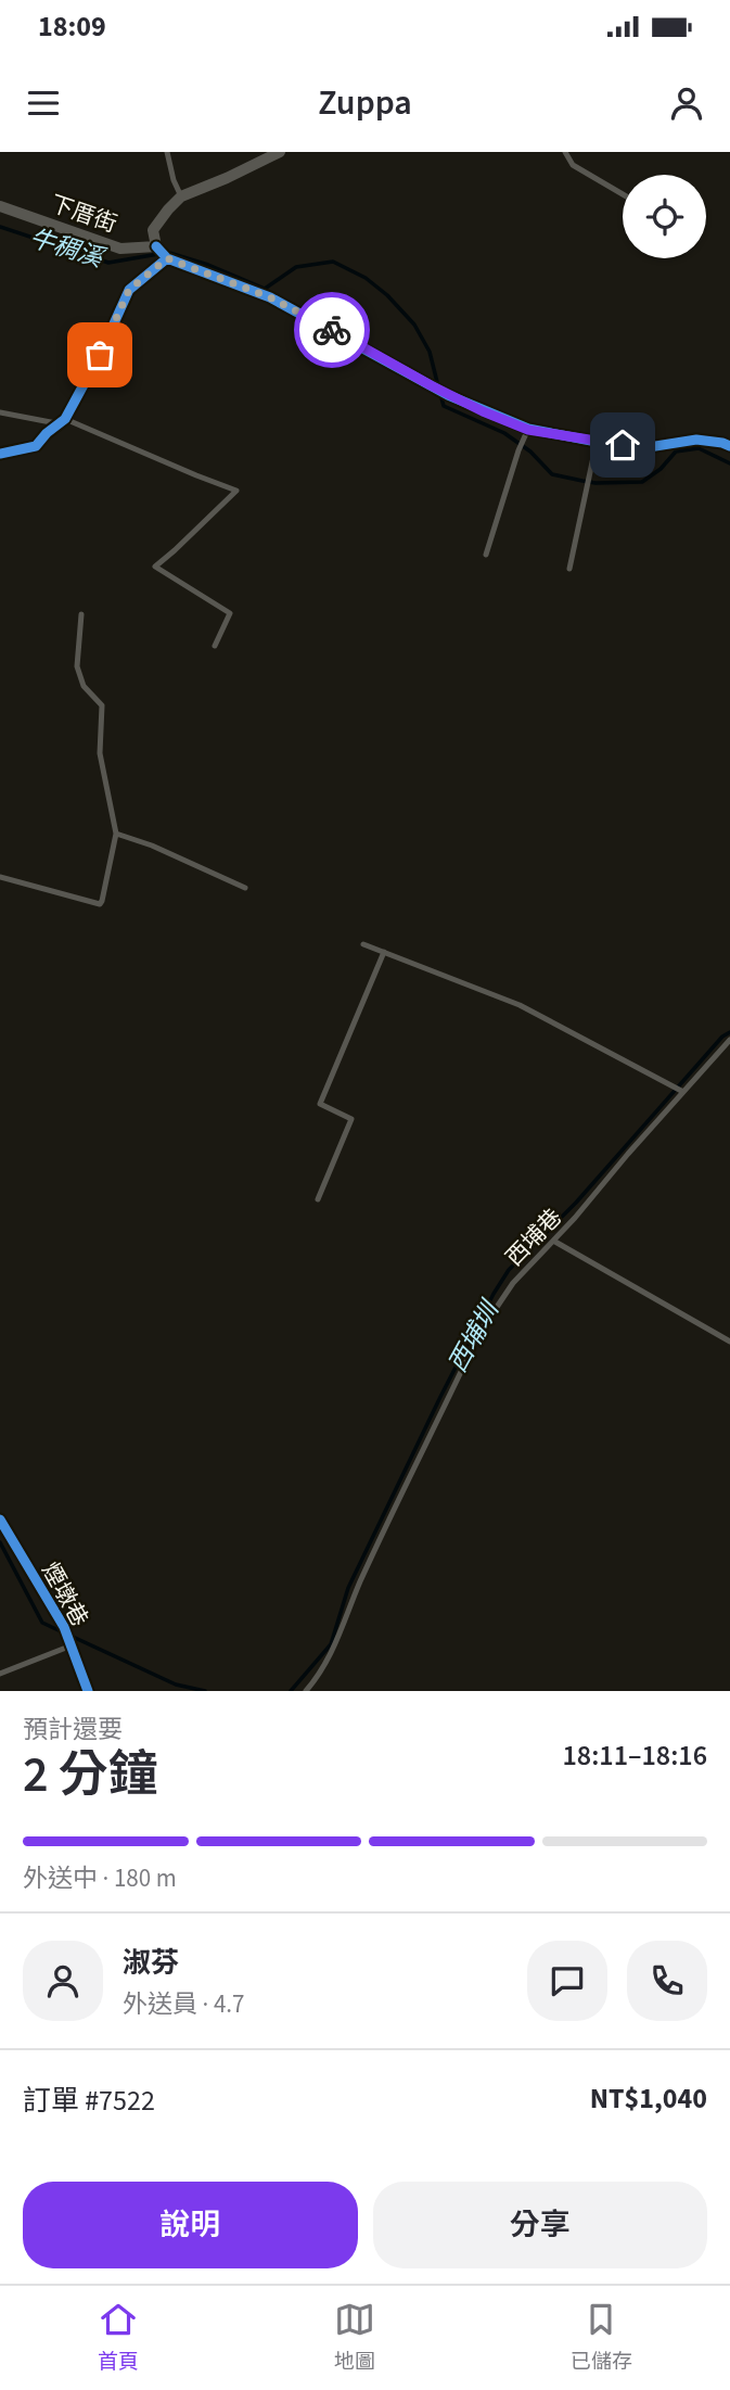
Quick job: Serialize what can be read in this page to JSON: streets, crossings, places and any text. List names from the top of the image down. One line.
{"streets":{"street":["下厝街","煙墩巷"],"lane":["西埔巷"]},"water":["牛稠溪","西埔圳"],"page":{"status":"18:09","header":"Zuppa","heading":["2 分鐘","預計還要","18:11–18:16"],"panel":["淑芬","外送員 · 4.7","訂單 #7522","NT$1,040"],"bar":"外送中 · 180 m","buttons":["說明","分享"],"tabs":["首頁","地圖","已儲存"]}}
